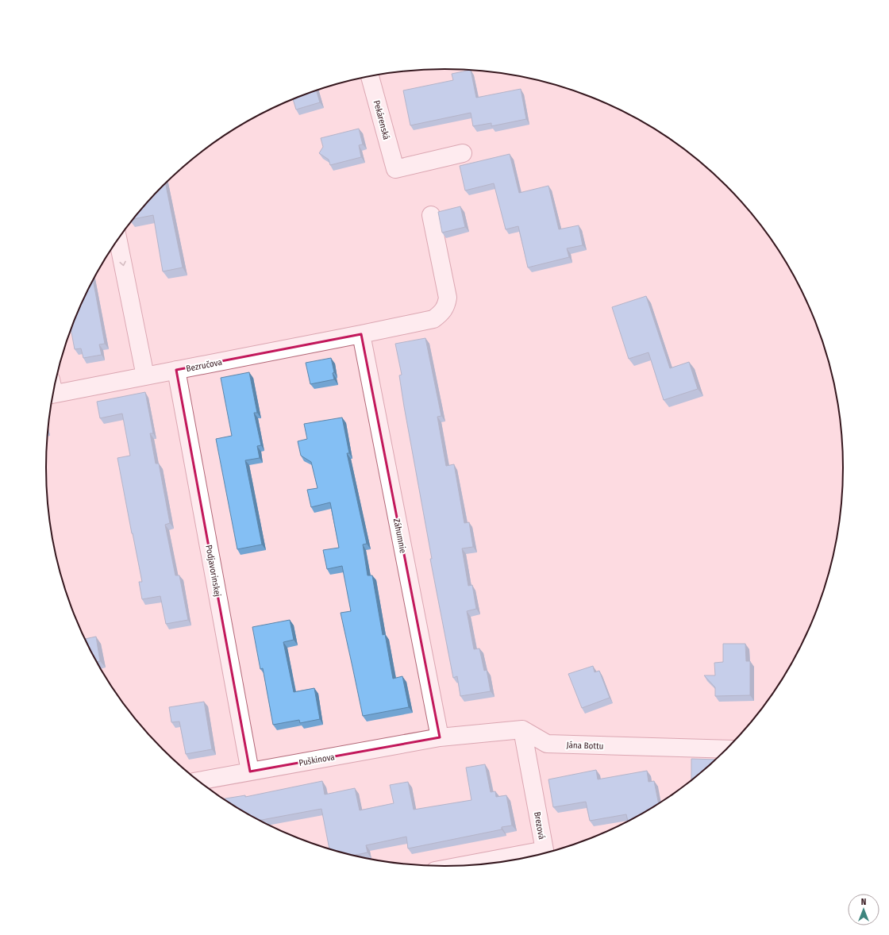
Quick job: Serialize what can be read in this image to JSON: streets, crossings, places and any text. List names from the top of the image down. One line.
{"streets":{"street":["Pekárenská","Bezručova","Záhumnie","Podjavorinskej","Jána Bottu","Puškinova","Brezová"]},"crossings":[["Bezručova","Záhumnie"],["Bezručova","Podjavorinskej"],["Záhumnie","Puškinova"],["Podjavorinskej","Puškinova"],["Jána Bottu","Brezová"]],"north":"top"}
